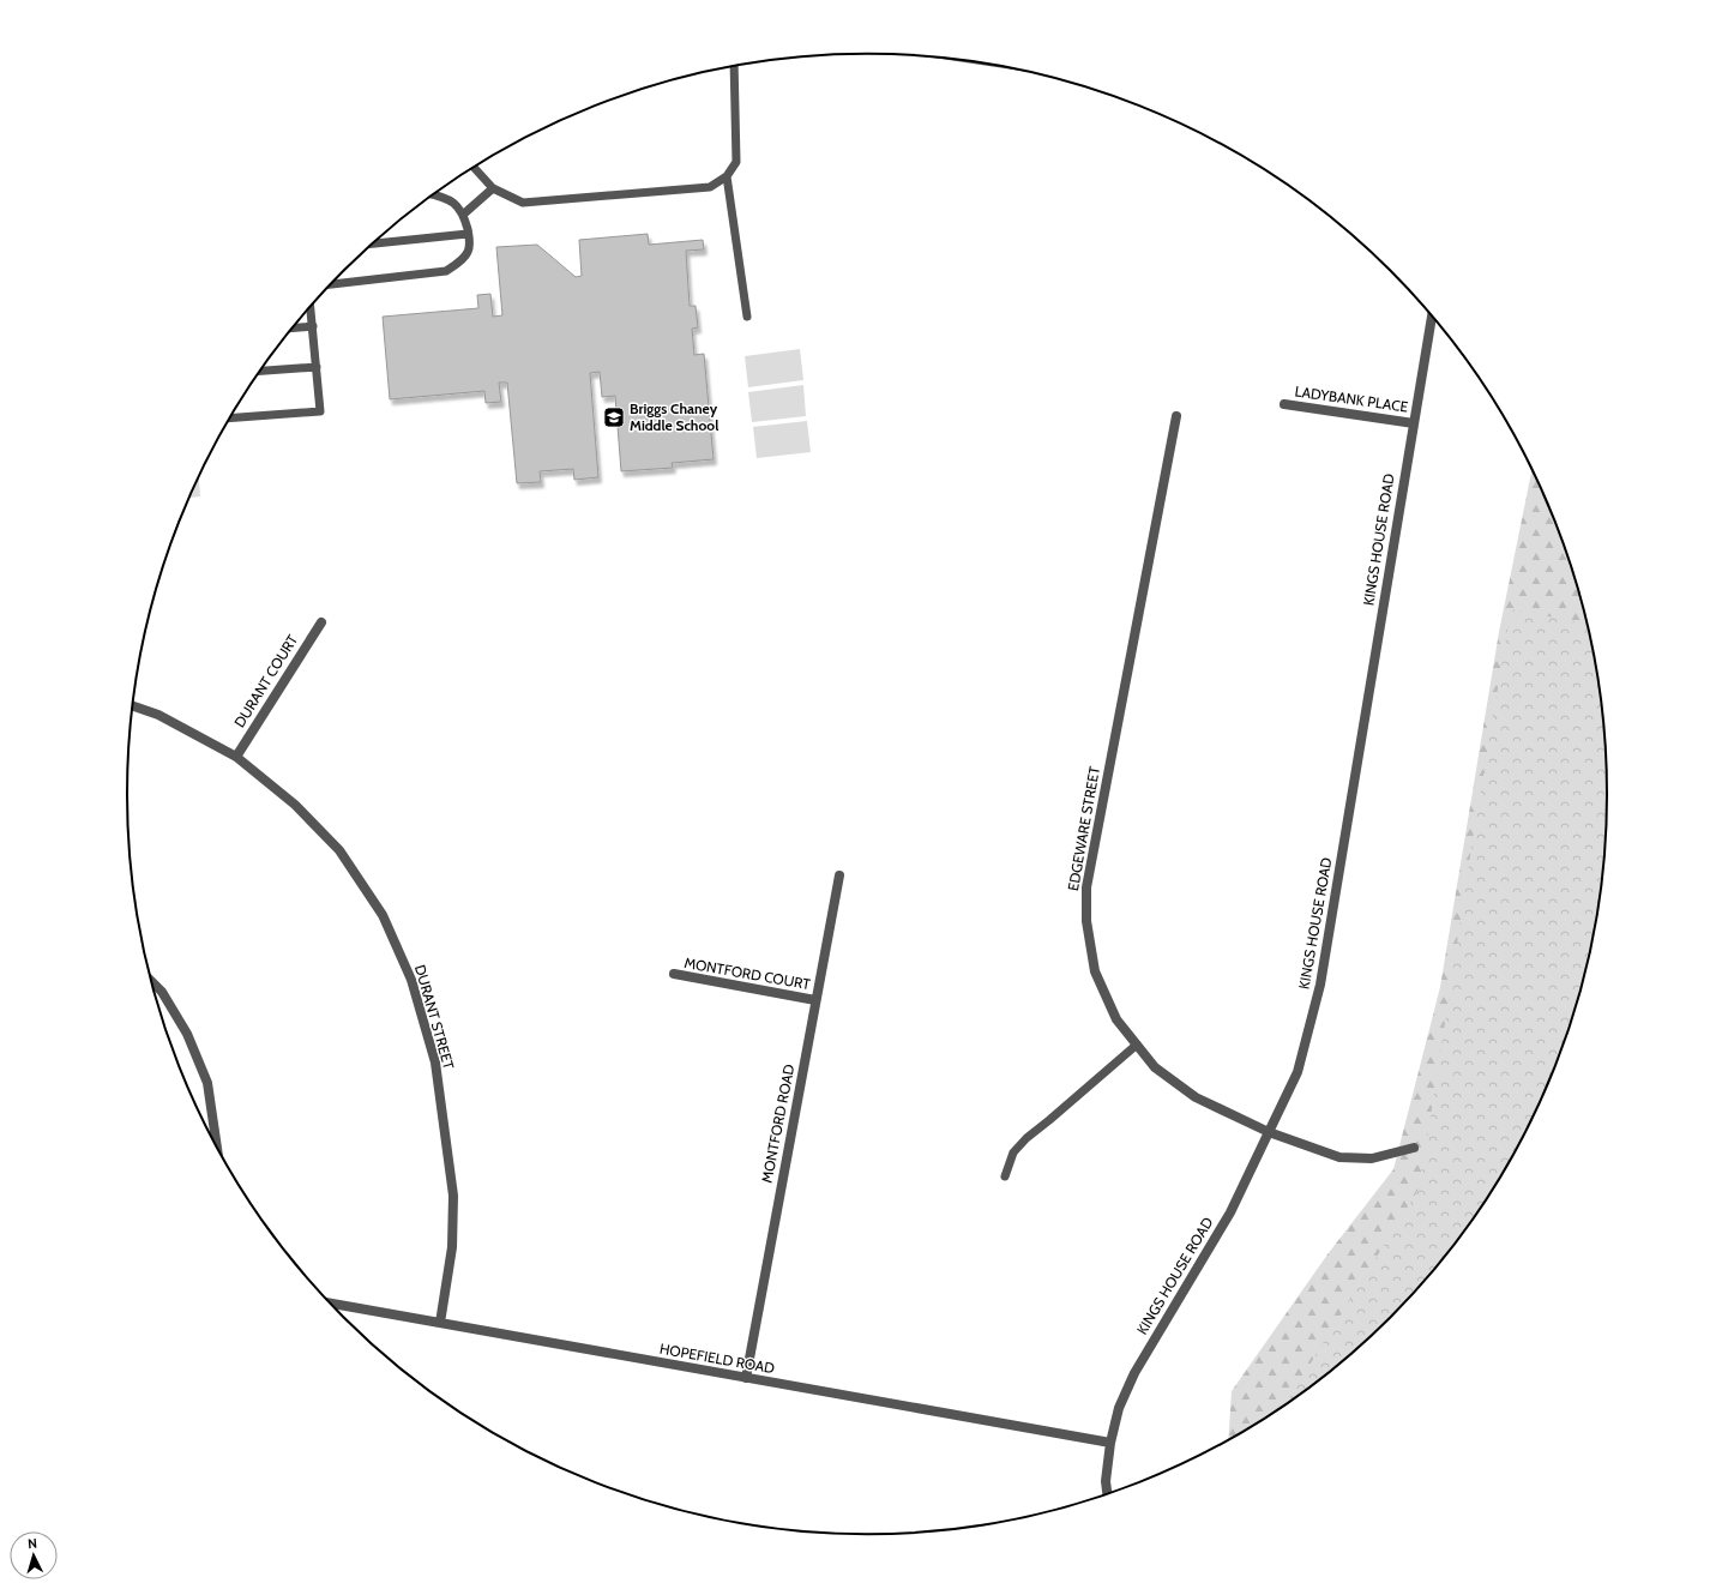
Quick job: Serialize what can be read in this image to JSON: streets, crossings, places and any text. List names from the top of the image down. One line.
{"streets":{"street":["LADYBANK PLACE","KINGS HOUSE ROAD","DURANT COURT","EDGEWARE STREET","MONTFORD COURT","DURANT STREET","MONTFORD ROAD","HOPEFIELD ROAD"]},"crossings":[["LADYBANK PLACE","KINGS HOUSE ROAD"],["KINGS HOUSE ROAD","EDGEWARE STREET"],["KINGS HOUSE ROAD","HOPEFIELD ROAD"],["DURANT COURT","DURANT STREET"],["MONTFORD COURT","MONTFORD ROAD"],["DURANT STREET","HOPEFIELD ROAD"],["MONTFORD ROAD","HOPEFIELD ROAD"]],"places":{"school or university":["Briggs Chaney Middle School"]},"north":"top"}
